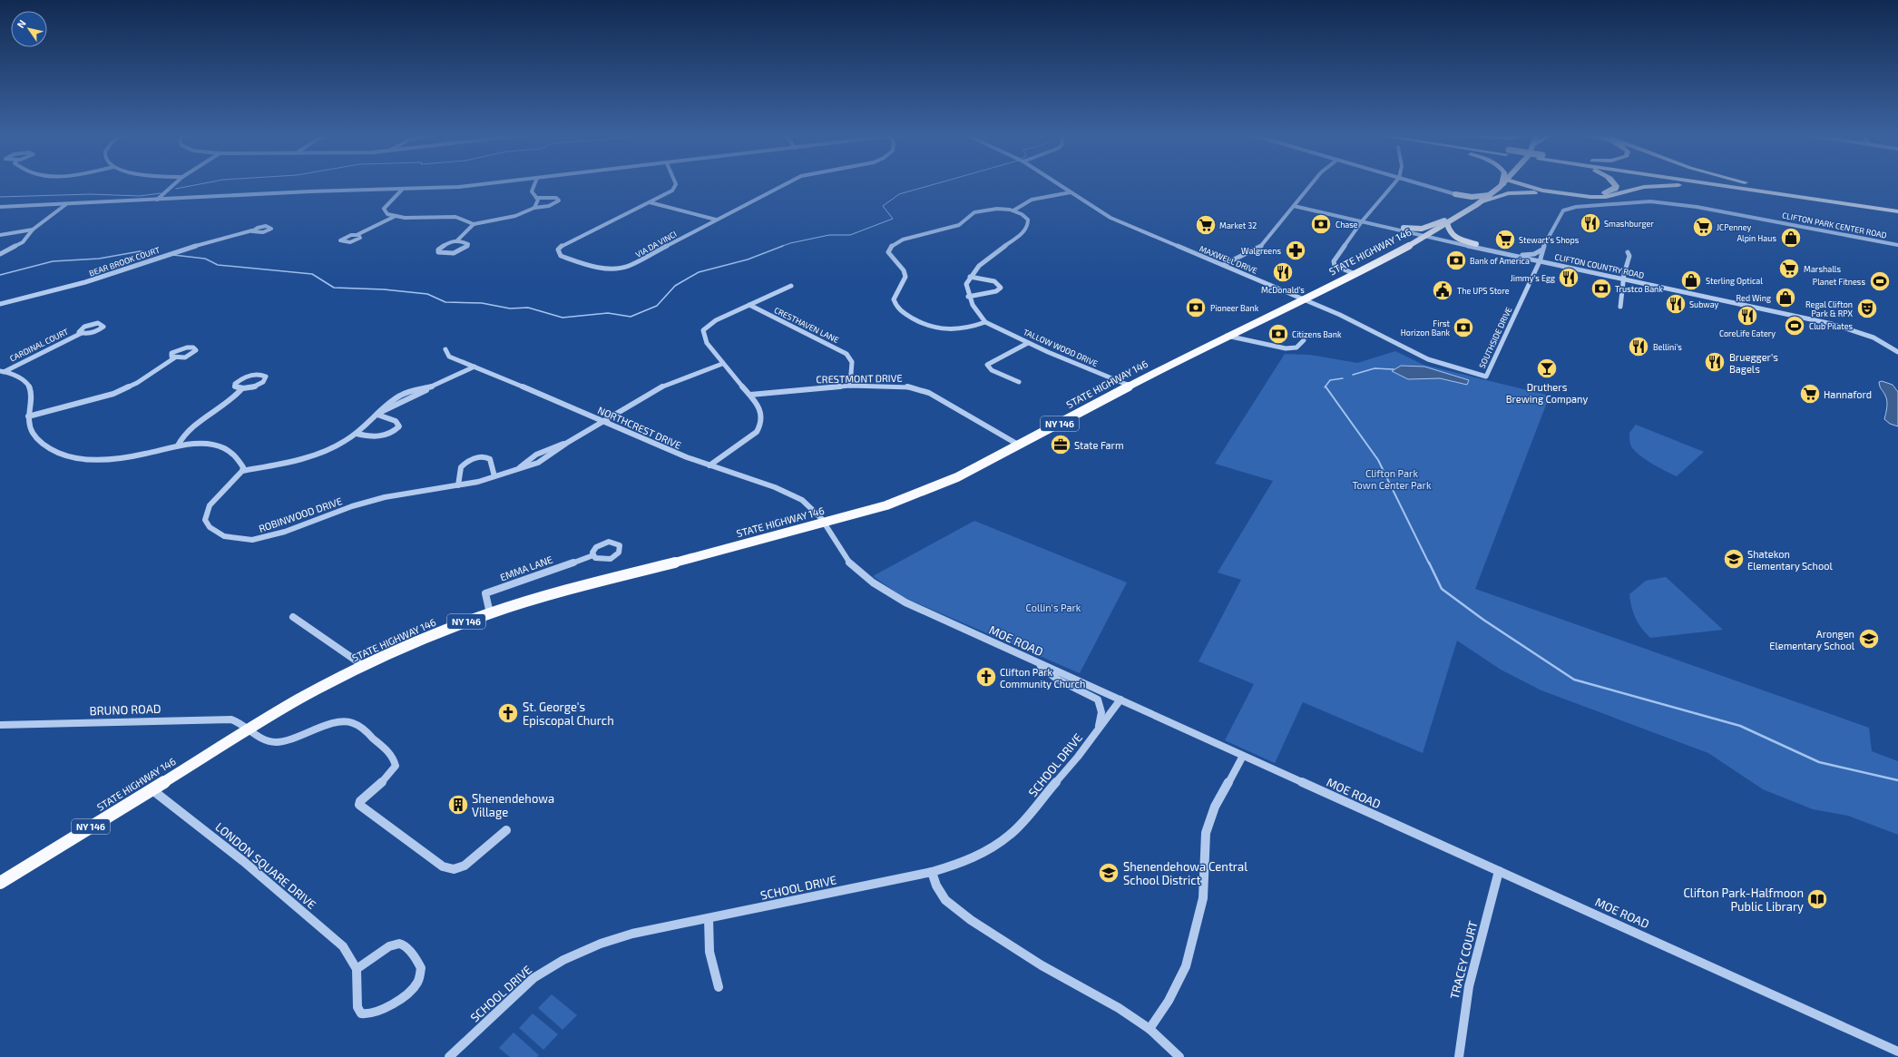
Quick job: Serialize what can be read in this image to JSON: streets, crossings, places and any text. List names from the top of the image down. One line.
{"streets":{"main road":["STATE HIGHWAY 146","NY 146"],"street":["CLIFTON PARK CENTER ROAD","VIA DA VINCI","MAXWELL DRIVE","BEAR BROOK COURT","CLIFTON COUNTRY ROAD","CRESTHAVEN LANE","SOUTHSIDE DRIVE","CARDINAL COURT","TALLOW WOOD DRIVE","CRESTMONT DRIVE","NORTHCREST DRIVE","ROBINWOOD DRIVE","EMMA LANE","MOE ROAD","BRUNO ROAD","SCHOOL DRIVE","LONDON SQUARE DRIVE","TRACEY COURT"]},"crossings":[["CLIFTON PARK CENTER ROAD","CLIFTON COUNTRY ROAD"],["CLIFTON PARK CENTER ROAD","SOUTHSIDE DRIVE"],["STATE HIGHWAY 146","MAXWELL DRIVE"],["STATE HIGHWAY 146","CLIFTON COUNTRY ROAD"],["STATE HIGHWAY 146","TALLOW WOOD DRIVE"],["STATE HIGHWAY 146","CRESTMONT DRIVE"],["STATE HIGHWAY 146","NORTHCREST DRIVE"],["STATE HIGHWAY 146","EMMA LANE"],["STATE HIGHWAY 146","MOE ROAD"],["STATE HIGHWAY 146","BRUNO ROAD"],["STATE HIGHWAY 146","LONDON SQUARE DRIVE"],["MAXWELL DRIVE","SOUTHSIDE DRIVE"],["CLIFTON COUNTRY ROAD","SOUTHSIDE DRIVE"],["CRESTHAVEN LANE","CRESTMONT DRIVE"],["NORTHCREST DRIVE","ROBINWOOD DRIVE"],["NORTHCREST DRIVE","MOE ROAD"],["MOE ROAD","SCHOOL DRIVE"],["MOE ROAD","TRACEY COURT"]],"parks":["Clifton Park Town Center Park","Collin's Park"],"places":{"restaurant":["Smashburger","McDonald's","Jimmy's Egg","Subway","CoreLife Eatery","Bellini's","Bruegger's Bagels"],"bank":["Chase","Bank of America","Trustco Bank","Pioneer Bank","First Horizon Bank","Citizens Bank"],"supermarket":["Market 32","JCPenney","Stewart's Shops","Marshalls","Hannaford"],"shop":["Alpin Haus","Sterling Optical","Red Wing"],"pharmacy":["Walgreens"],"sports":["Planet Fitness","Club Pilates"],"public building":["The UPS Store"],"theatre":["Regal Clifton Park & RPX"],"bar":["Druthers Brewing Company"],"office":["State Farm"],"school or university":["Shatekon Elementary School","Arongen Elementary School","Shenendehowa Central School District"],"church":["Clifton Park Community Church","St. George's Episcopal Church"],"building":["Shenendehowa Village"],"library":["Clifton Park-Halfmoon Public Library"]},"north":"top left"}
